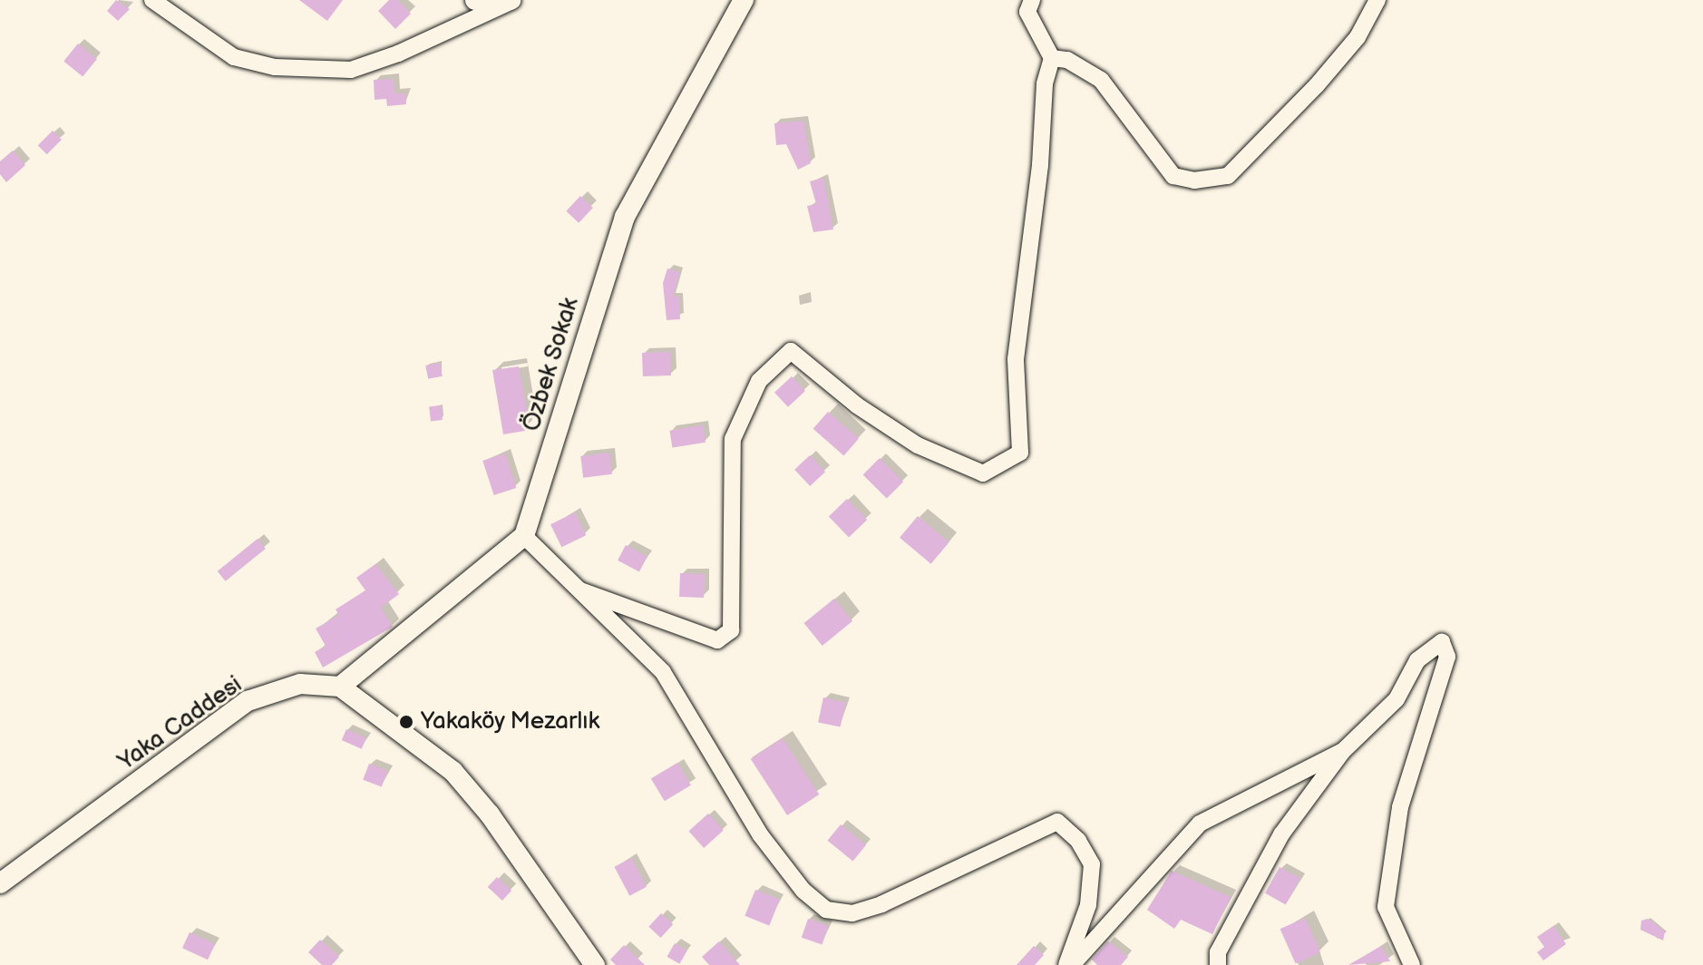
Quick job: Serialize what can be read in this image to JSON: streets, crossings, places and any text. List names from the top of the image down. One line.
{"streets":{"street":["Özbek Sokak","Yaka Caddesi"]},"places":["Yakaköy Mezarlık"]}
